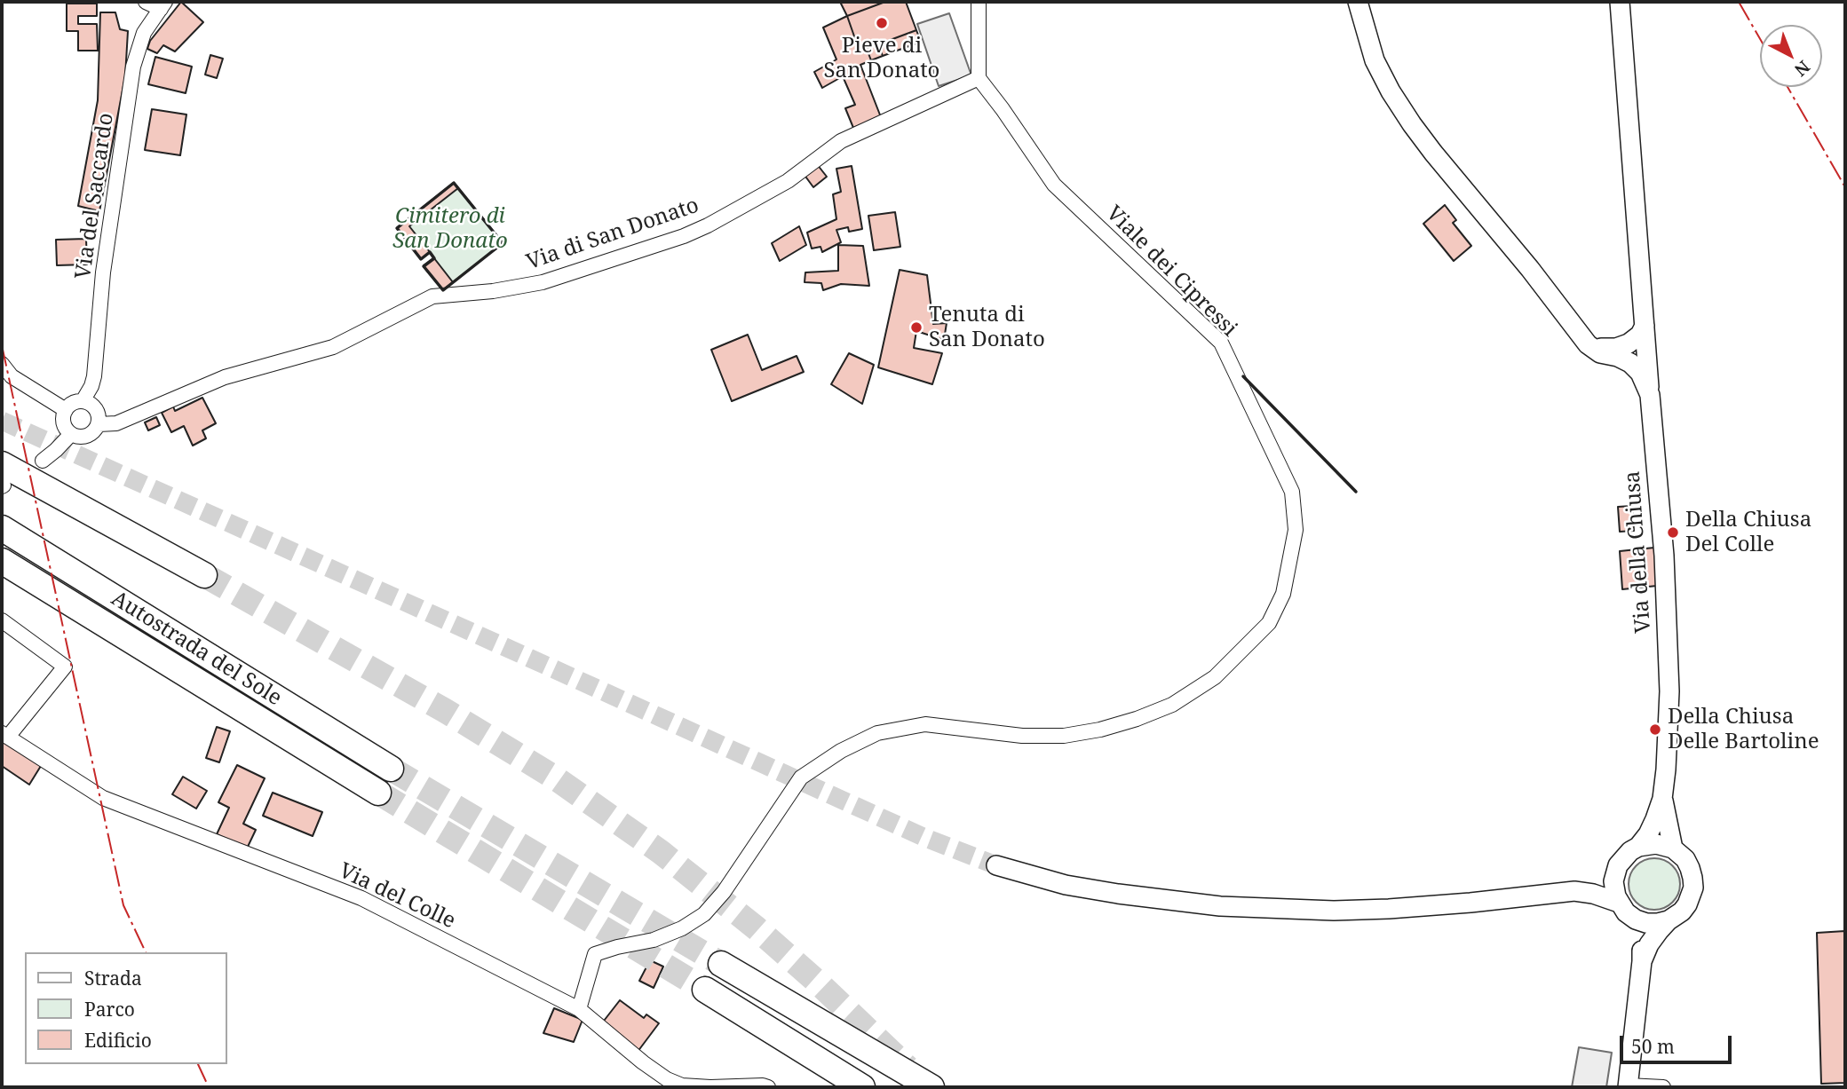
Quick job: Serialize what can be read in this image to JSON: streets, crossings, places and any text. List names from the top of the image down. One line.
{"streets":{"highway":["Autostrada del Sole"],"main road":["Via della Chiusa"],"street":["Via del Saccardo","Via di San Donato","Viale dei Cipressi","Via del Colle"]},"crossings":[["Via del Saccardo","Via di San Donato"],["Via di San Donato","Viale dei Cipressi"],["Viale dei Cipressi","Via del Colle"]],"parks":["Cimitero di San Donato"],"places":["Pieve di San Donato","Tenuta di San Donato","Della Chiusa Del Colle","Della Chiusa Delle Bartoline"],"legend":["Strada","Parco","Edificio"],"scale_bar":"50 m","north":"bottom right"}
